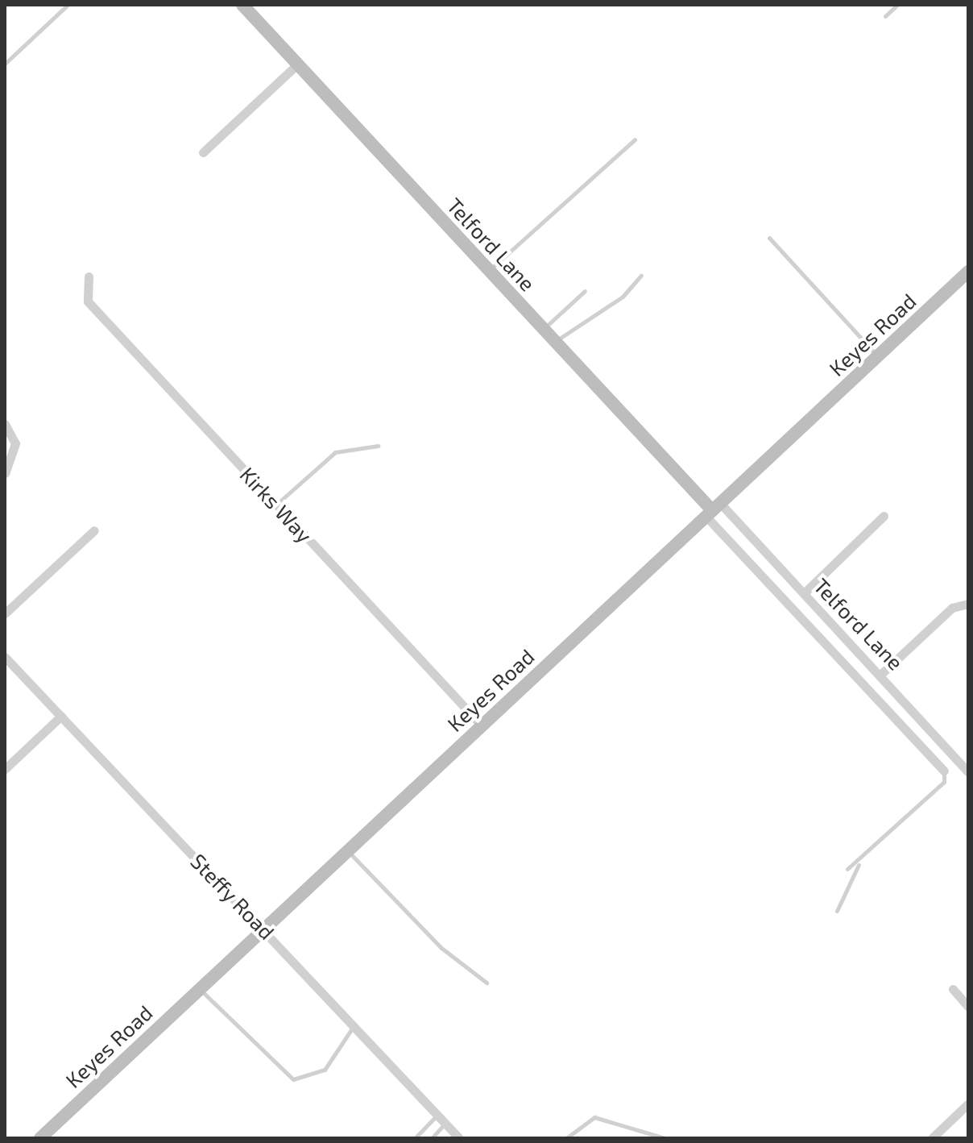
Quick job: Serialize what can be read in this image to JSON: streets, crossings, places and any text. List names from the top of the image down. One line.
{"streets":{"street":["Telford Lane","Keyes Road","Kirks Way","Steffy Road"]},"crossings":[["Telford Lane","Keyes Road"],["Keyes Road","Kirks Way"],["Keyes Road","Steffy Road"]]}
